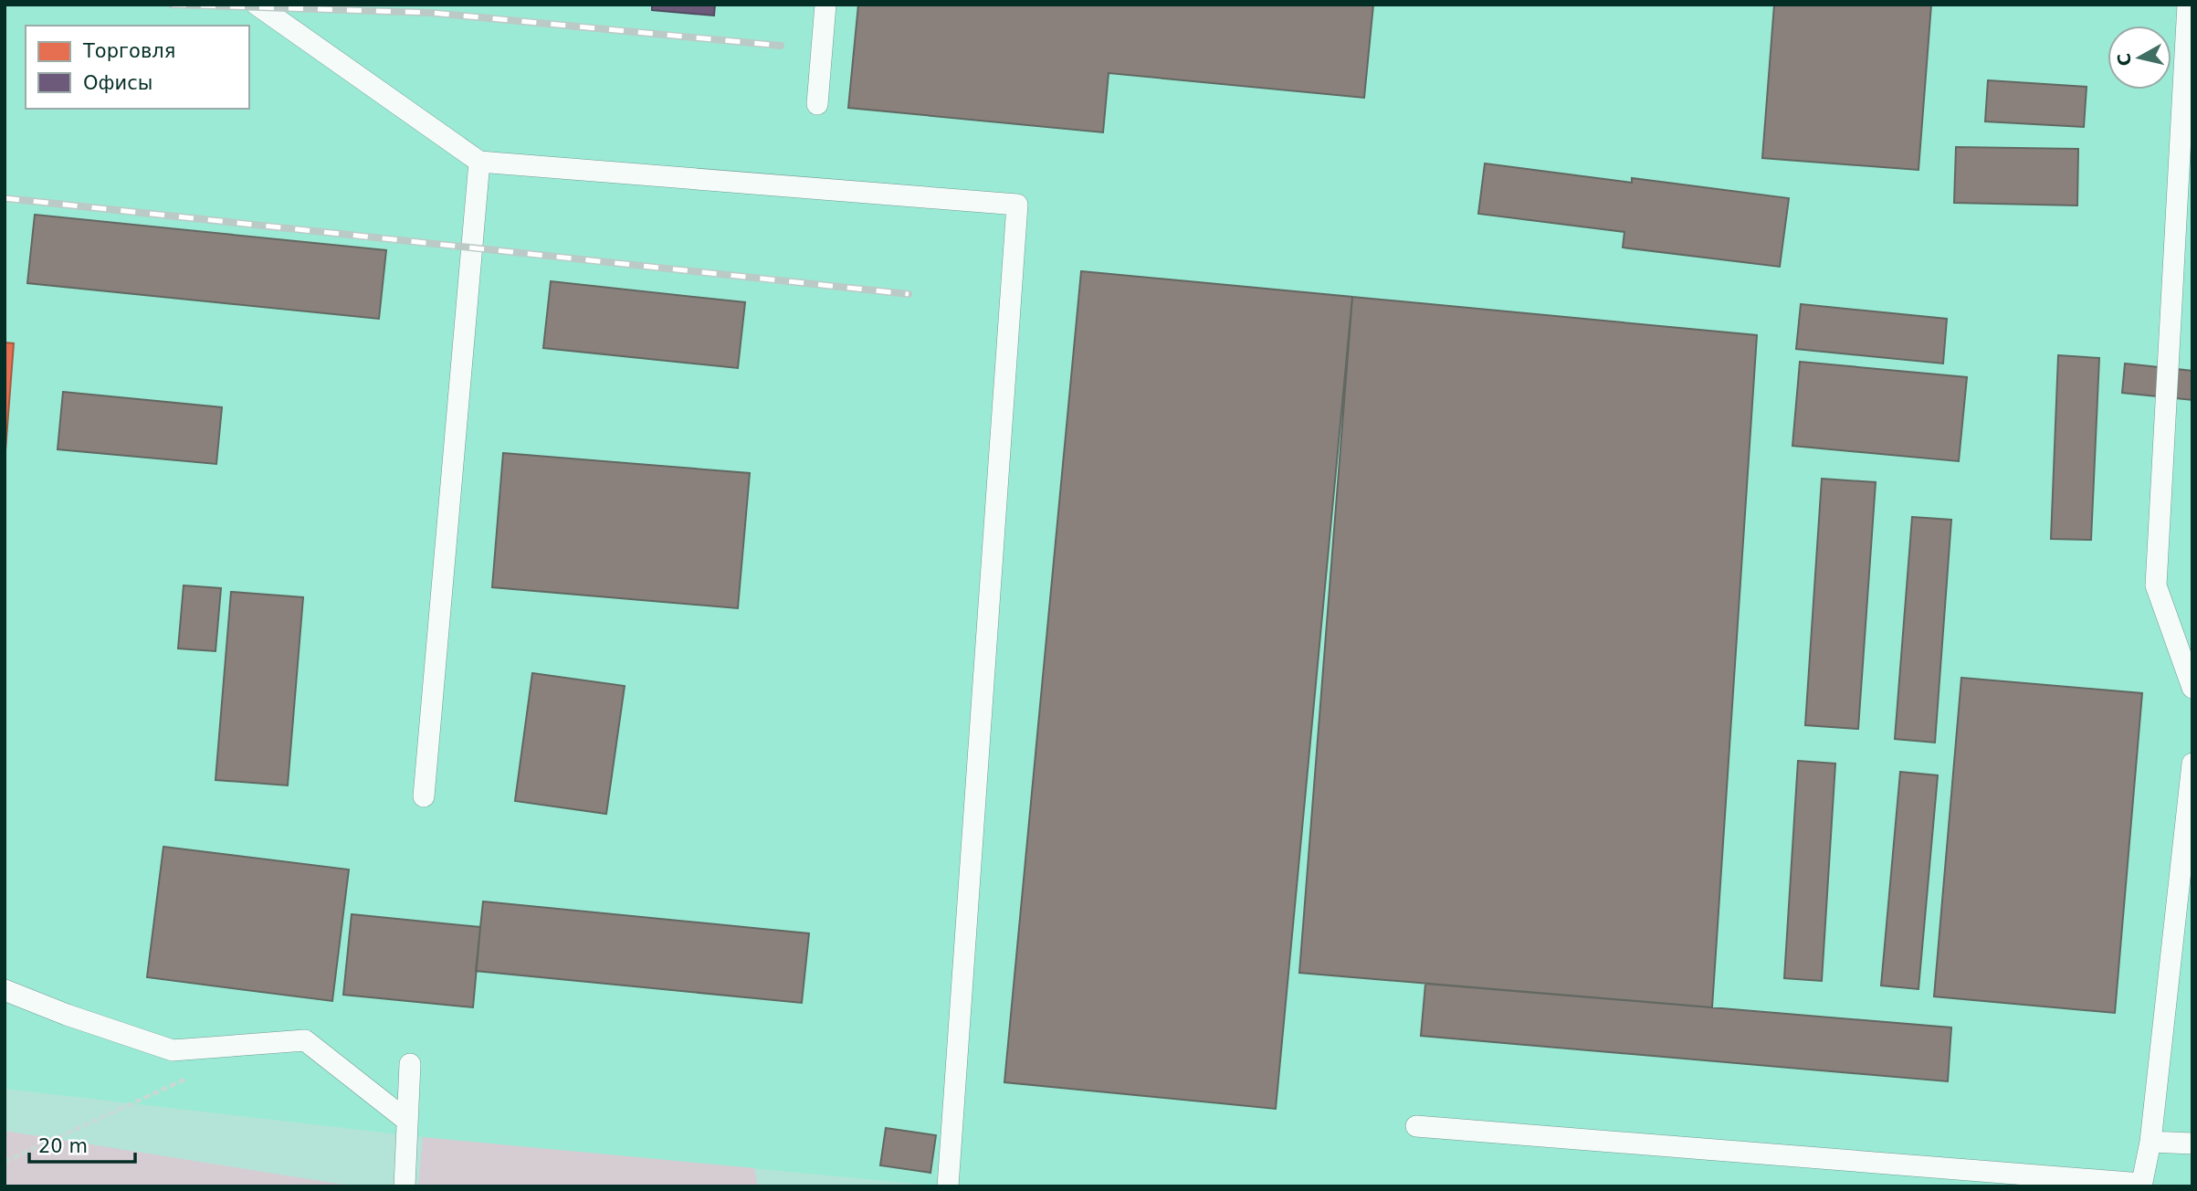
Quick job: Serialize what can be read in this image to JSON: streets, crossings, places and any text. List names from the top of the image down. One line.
{"legend":["Торговля","Офисы"],"scale_bar":"20 m","north":"left"}
